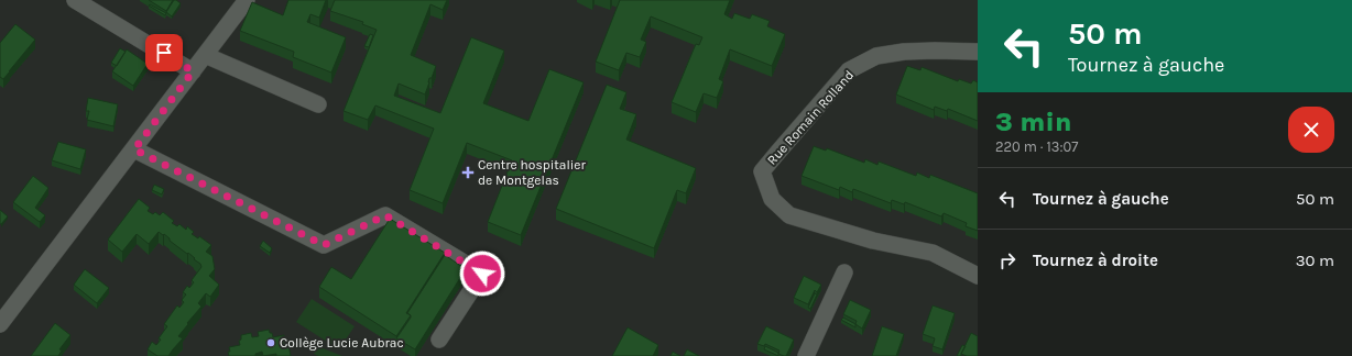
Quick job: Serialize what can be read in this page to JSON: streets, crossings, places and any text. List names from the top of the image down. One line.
{"streets":{"street":["Rue Romain Rolland"]},"places":{"health":["Centre hospitalier de Montgelas"],"other":["Collège Lucie Aubrac"]},"page":{"turn":["50 m","Tournez à gauche"],"heading":["3 min","220 m · 13:07"],"list":[{"name":"Tournez à gauche","value":"50 m"},{"name":"Tournez à droite","value":"30 m"}]}}
